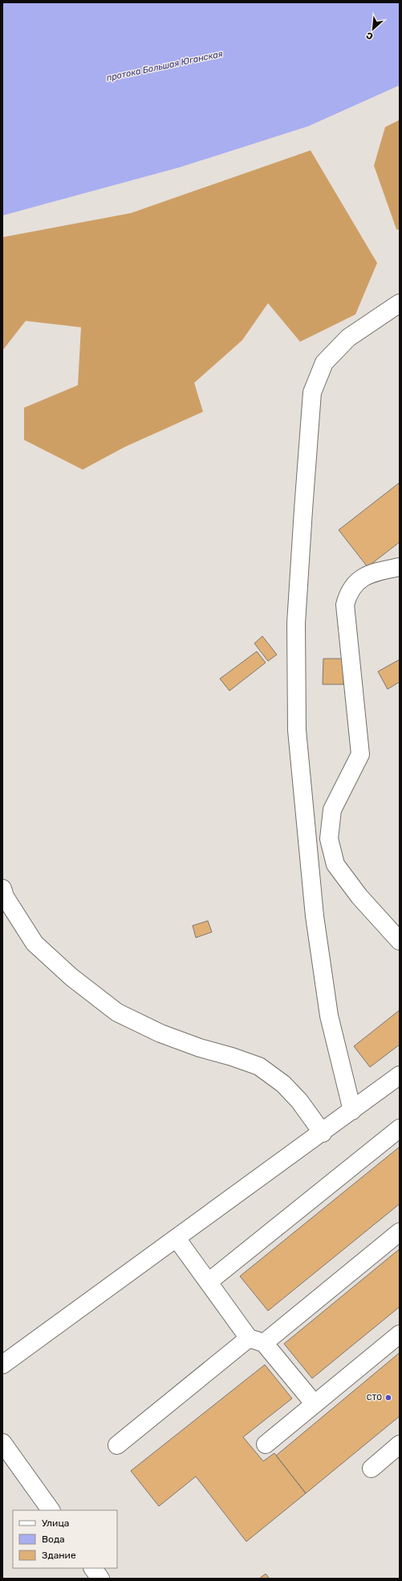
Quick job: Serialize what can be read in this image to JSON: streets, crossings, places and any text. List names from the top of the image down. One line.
{"water":["протока Большая Юганская"],"places":["СТО"],"legend":["Улица","Вода","Здание"],"north":"bottom left"}
